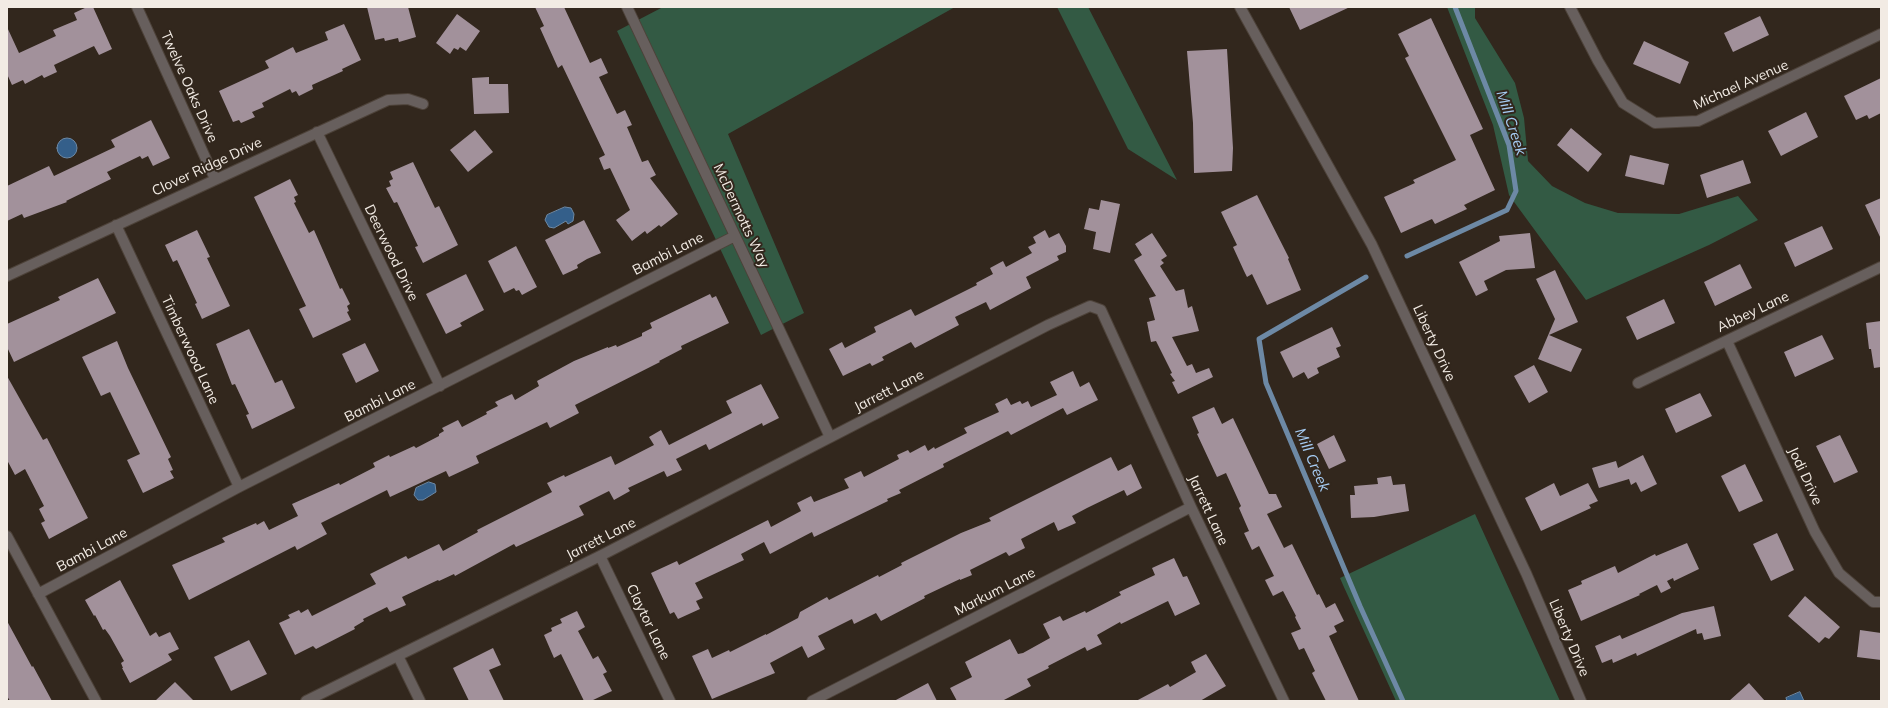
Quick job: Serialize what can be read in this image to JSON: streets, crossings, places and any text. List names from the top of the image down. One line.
{"streets":{"street":["Michael Avenue","Twelve Oaks Drive","Clover Ridge Drive","McDermotts Way","Deerwood Drive","Bambi Lane","Abbey Lane","Liberty Drive","Timberwood Lane","Jarrett Lane","Jodi Drive","Markum Lane","Claytor Lane"]},"crossings":[["Twelve Oaks Drive","Clover Ridge Drive"],["Clover Ridge Drive","Deerwood Drive"],["Clover Ridge Drive","Timberwood Lane"],["McDermotts Way","Bambi Lane"],["McDermotts Way","Jarrett Lane"],["Deerwood Drive","Bambi Lane"],["Bambi Lane","Timberwood Lane"],["Abbey Lane","Jodi Drive"],["Jarrett Lane","Markum Lane"],["Jarrett Lane","Claytor Lane"]],"water":["Mill Creek"]}
